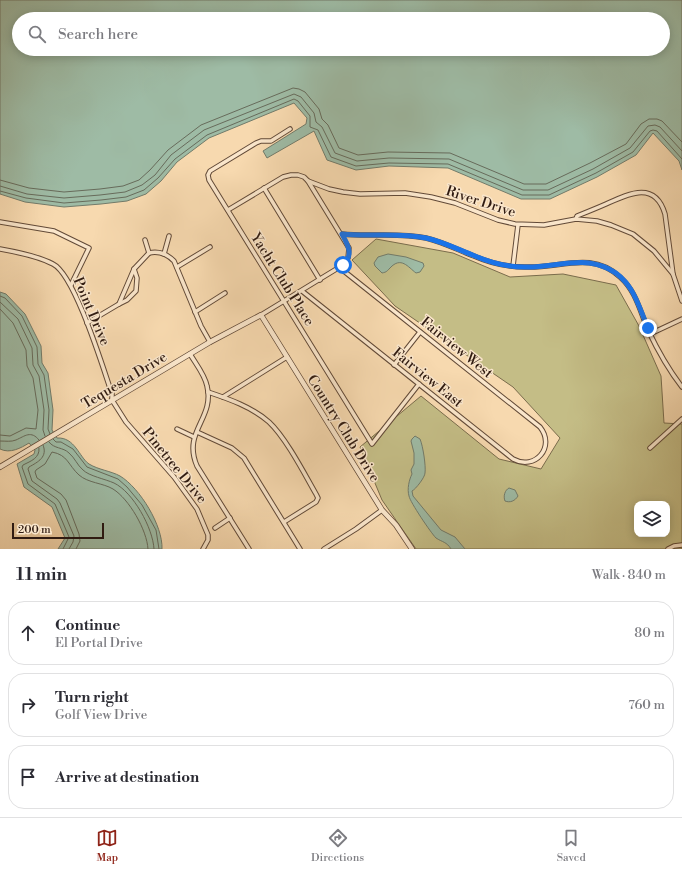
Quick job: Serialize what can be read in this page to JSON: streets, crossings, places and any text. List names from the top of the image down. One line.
{"streets":{"street":["River Drive","Yacht Club Place","Point Drive","Fairview West","Fairview East","Tequesta Drive","Country Club Drive","Pinetree Drive"]},"crossings":[["Yacht Club Place","Fairview East"],["Point Drive","Tequesta Drive"],["Point Drive","Pinetree Drive"],["Fairview West","Fairview East"],["Tequesta Drive","Country Club Drive"],["Tequesta Drive","Pinetree Drive"]],"scale_bar":"200 m","page":{"search":"Search here","scale":"200 m","heading":["11 min","Walk · 840 m"],"list":[["Continue","El Portal Drive","80 m"],["Turn right","Golf View Drive","760 m"],"Arrive at destination"],"nav":["Map","Directions","Saved"]}}
